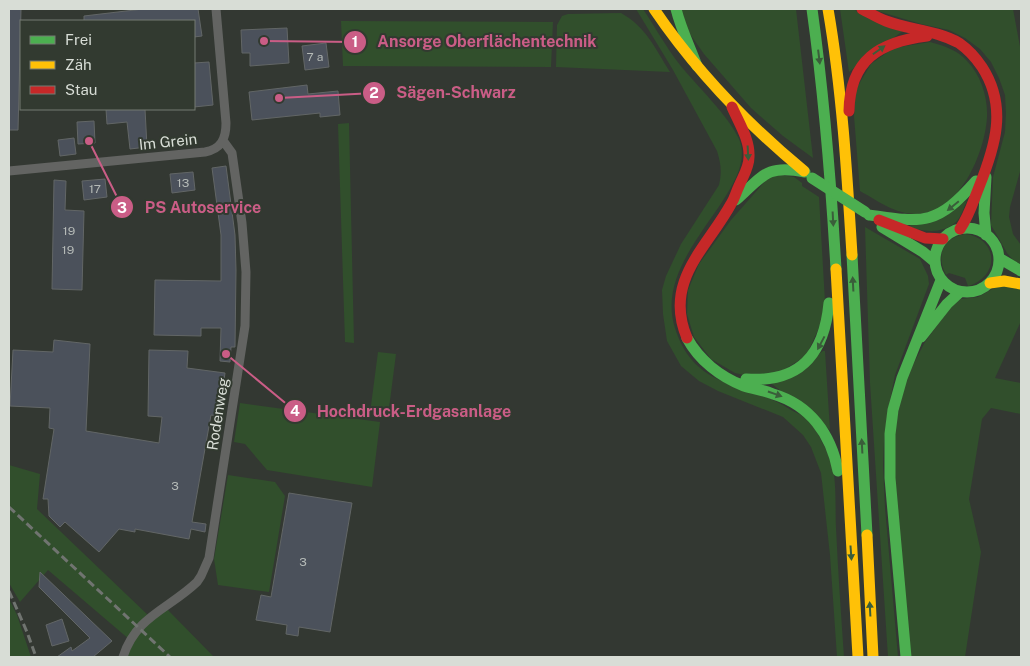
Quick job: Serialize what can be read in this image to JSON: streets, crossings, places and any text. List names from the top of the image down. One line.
{"streets":{"street":["Im Grein","Rodenweg"]},"crossings":[["Im Grein","Rodenweg"]],"places":["Ansorge Oberflächentechnik","Sägen-Schwarz","PS Autoservice","Hochdruck-Erdgasanlage"],"house_numbers":["7 a","13","17","19","19","3","3"],"legend":["Frei","Zäh","Stau"]}
